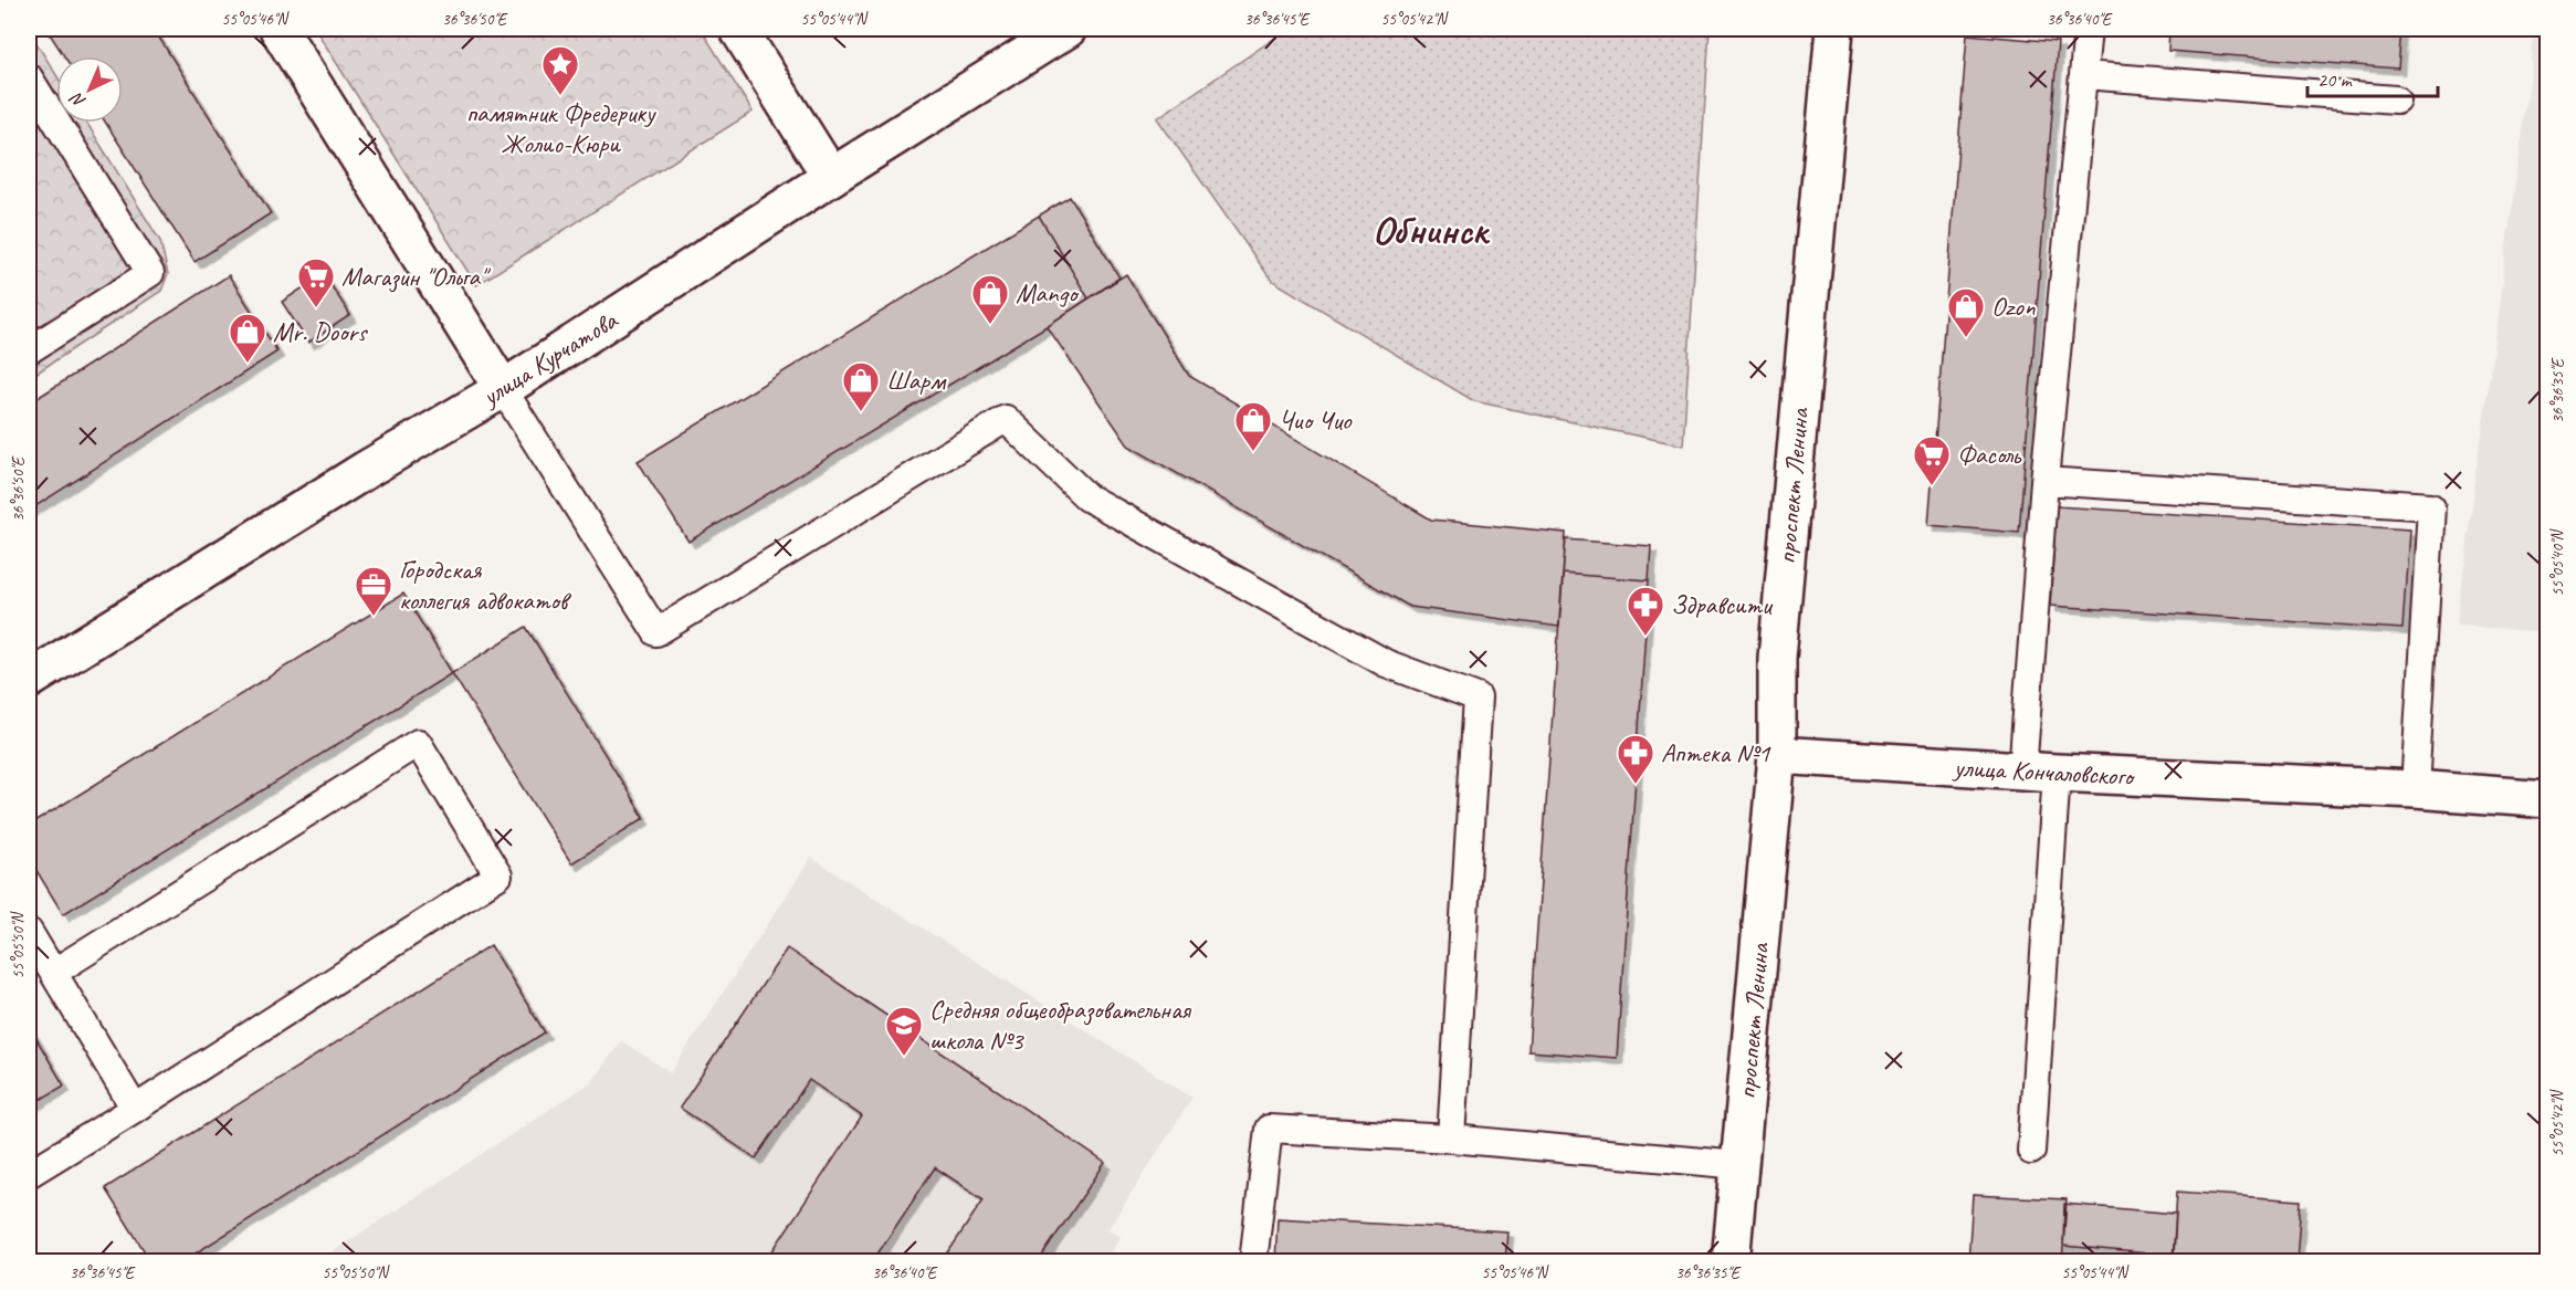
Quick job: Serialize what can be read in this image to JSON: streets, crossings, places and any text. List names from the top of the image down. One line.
{"streets":{"main road":["улица Курчатова","проспект Ленина","улица Кончаловского"]},"crossings":[["проспект Ленина","улица Кончаловского"]],"districts":["Обнинск"],"places":{"place":["памятник Фредерику Жолио-Кюри"],"supermarket":["Магазин \"Ольга\"","Фасоль"],"shop":["Mango","Ozon","Mr. Doors","Шарм","Чио Чио"],"office":["Городская коллегия адвокатов"],"pharmacy":["Здравсити","Аптека №1"],"school or university":["Средняя общеобразовательная школа №3"]},"scale_bar":"20 m","north":"bottom left","coordinates":["55°05'46\"N","36°36'50\"E","55°05'44\"N","36°36'45\"E","55°05'42\"N","36°36'40\"E","36°36'35\"E","55°05'40\"N","55°05'50\"N"]}
